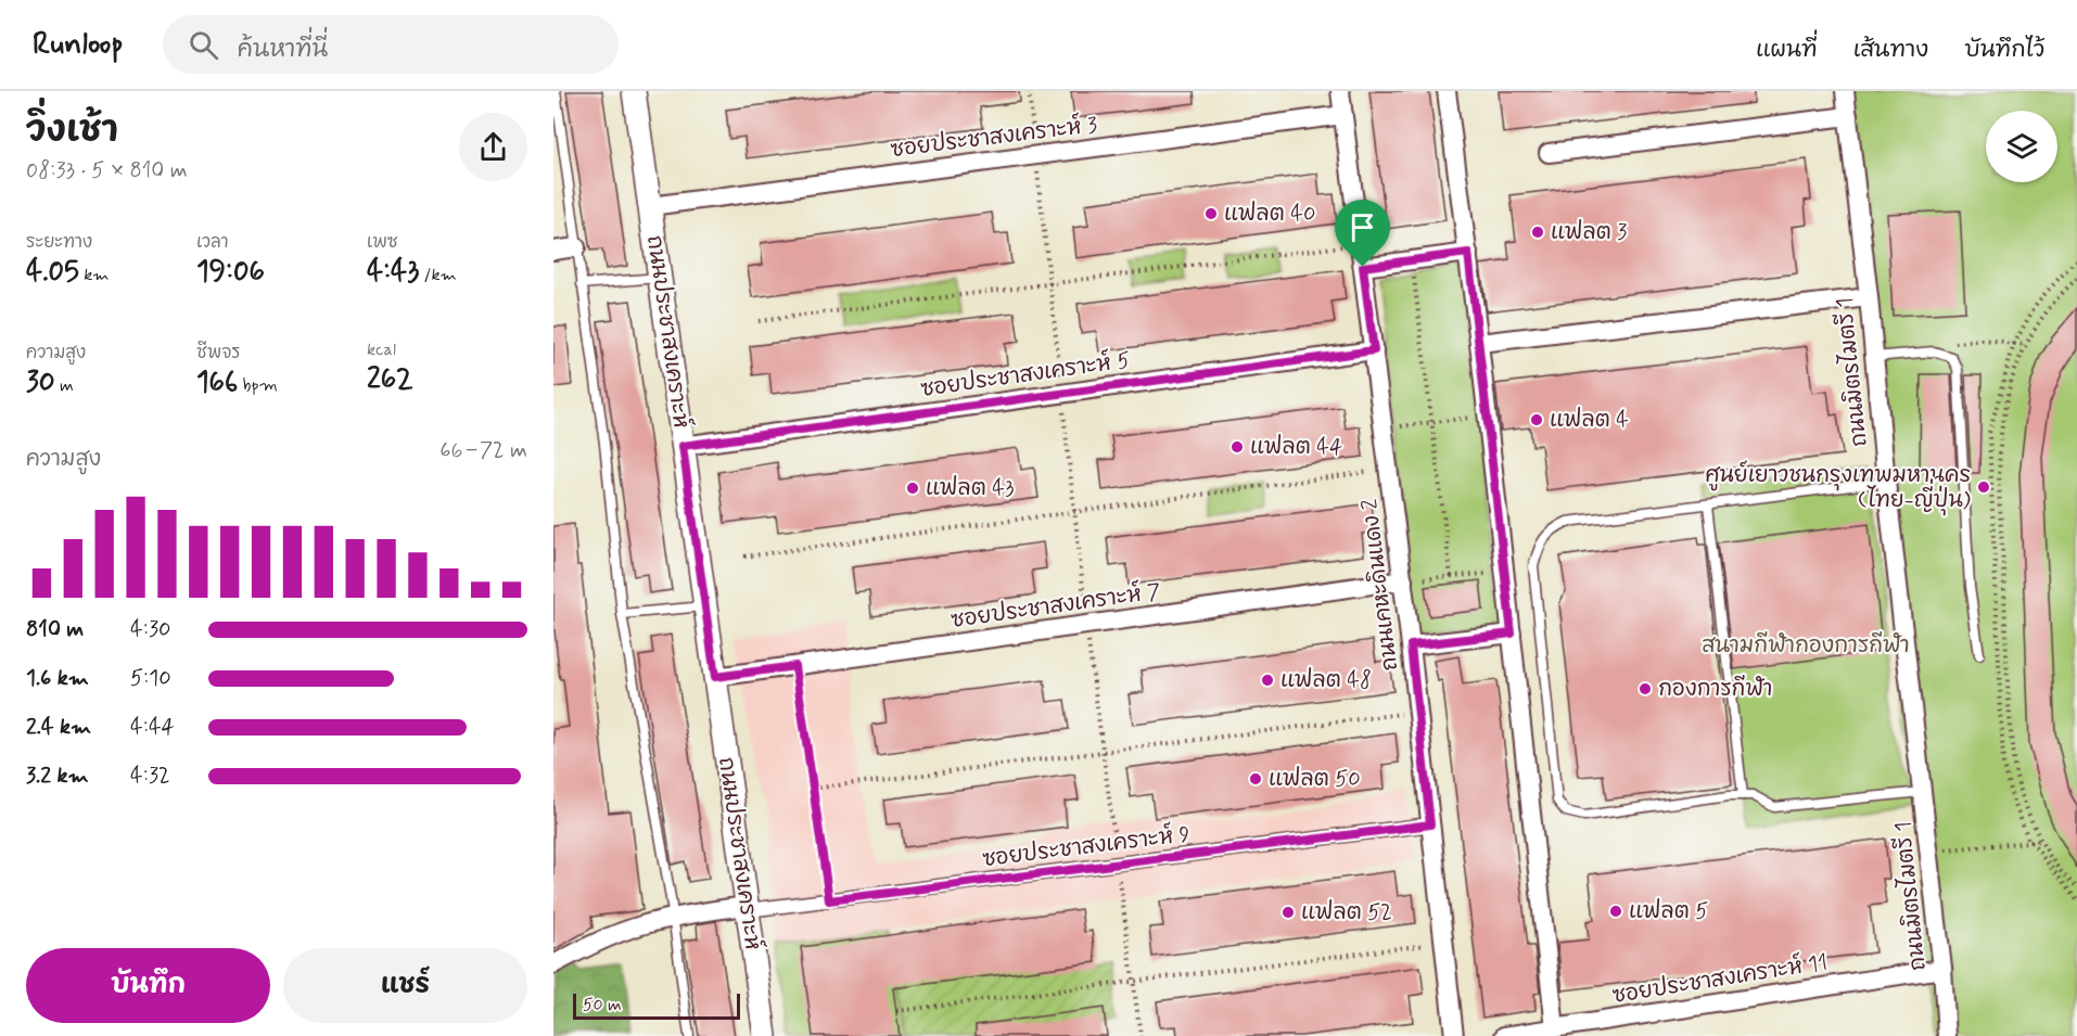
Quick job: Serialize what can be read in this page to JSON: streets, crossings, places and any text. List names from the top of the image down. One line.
{"streets":{"street":["ซอยประชาสงเคราะห์ 3","ถนนประชาสงเคราะห์","ถนนมิตรไมตรี 1","ซอยประชาสงเคราะห์ 5","ถนนเคหะดินแดง 2","ซอยประชาสงเคราะห์ 7","ซอยประชาสงเคราะห์ 9","ซอยประชาสงเคราะห์ 11"]},"crossings":[["ซอยประชาสงเคราะห์ 3","ถนนประชาสงเคราะห์"],["ซอยประชาสงเคราะห์ 3","ถนนเคหะดินแดง 2"],["ถนนประชาสงเคราะห์","ซอยประชาสงเคราะห์ 5"],["ถนนประชาสงเคราะห์","ซอยประชาสงเคราะห์ 7"],["ถนนประชาสงเคราะห์","ซอยประชาสงเคราะห์ 9"],["ถนนมิตรไมตรี 1","ซอยประชาสงเคราะห์ 11"],["ซอยประชาสงเคราะห์ 5","ถนนเคหะดินแดง 2"],["ถนนเคหะดินแดง 2","ซอยประชาสงเคราะห์ 7"],["ถนนเคหะดินแดง 2","ซอยประชาสงเคราะห์ 9"]],"parks":["สนามกีฬากองการกีฬา"],"places":["แฟลต 40","แฟลต 3","แฟลต 4","แฟลต 44","ศูนย์เยาวชนกรุงเทพมหานคร (ไทย-ญี่ปุ่น)","แฟลต 43","แฟลต 48","กองการกีฬา","แฟลต 50","แฟลต 5","แฟลต 52"],"scale_bar":"50 m","page":{"header":"Runloop","search":"ค้นหาที่นี่","nav":["แผนที่","เส้นทาง","บันทึกไว้"],"heading":["วิ่งเช้า","08:33 · 5 × 810 m"],"stats":[["ระยะทาง","4.05 km"],["เวลา","19:06"],["เพซ","4:43 /km"],["ความสูง","30 m"],["ชีพจร","166 bpm"],["kcal","262"]],"chart":["ความสูง","66–72 m"],"list":[{"name":"810 m","note":"4:30"},{"name":"1.6 km","note":"5:10"},{"name":"2.4 km","note":"4:44"},{"name":"3.2 km","note":"4:32"}],"buttons":["บันทึก","แชร์"],"scale":"50 m"}}
